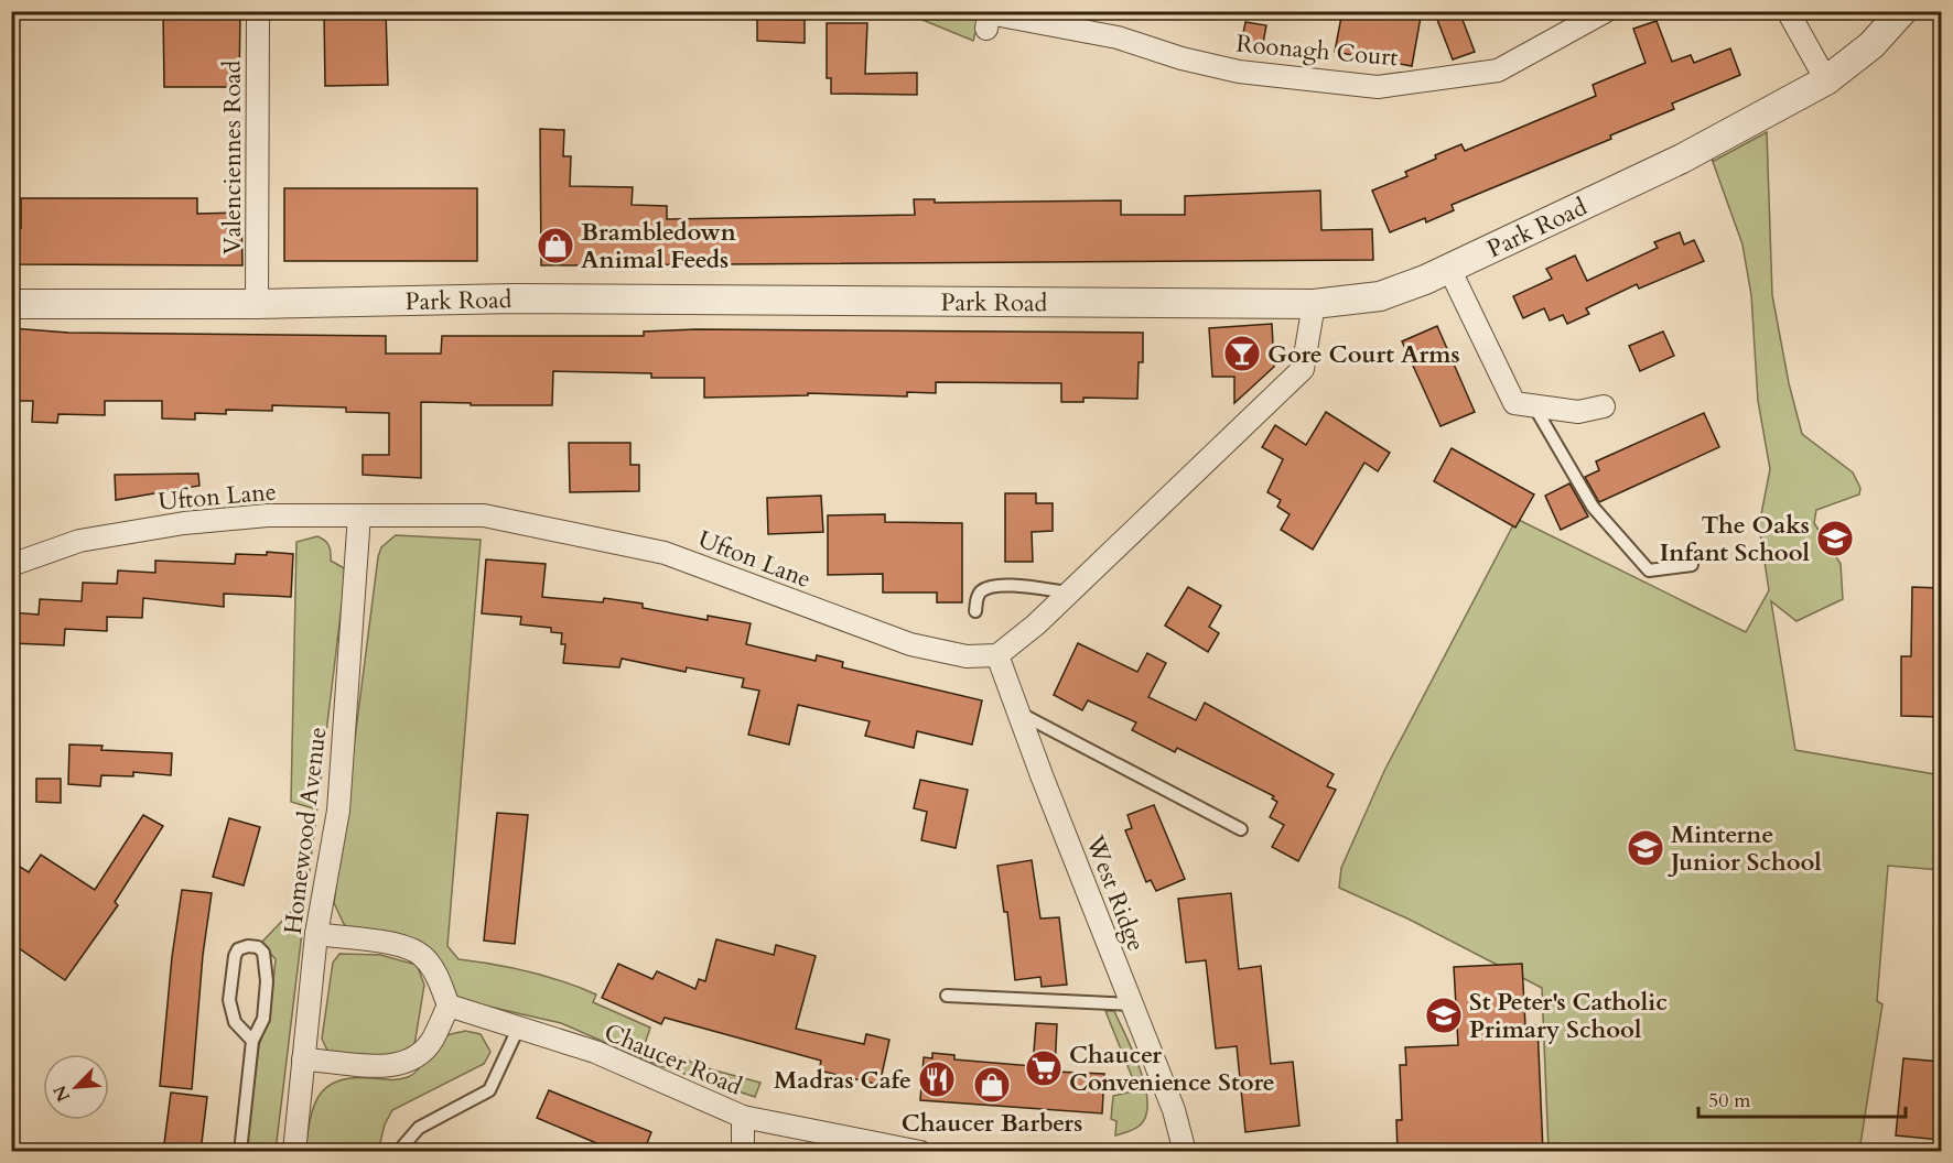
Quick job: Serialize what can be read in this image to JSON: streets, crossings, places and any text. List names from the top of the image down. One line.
{"streets":{"street":["Roonagh Court","Valenciennes Road","Park Road","Ufton Lane","Homewood Avenue","West Ridge","Chaucer Road"]},"crossings":[["Valenciennes Road","Park Road"],["Ufton Lane","Homewood Avenue"],["Ufton Lane","West Ridge"]],"places":{"shop":["Brambledown Animal Feeds","Chaucer Barbers"],"bar":["Gore Court Arms"],"school or university":["The Oaks Infant School","Minterne Junior School","St Peter's Catholic Primary School"],"supermarket":["Chaucer Convenience Store"],"restaurant":["Madras Cafe"]},"scale_bar":"50 m","north":"bottom left"}
